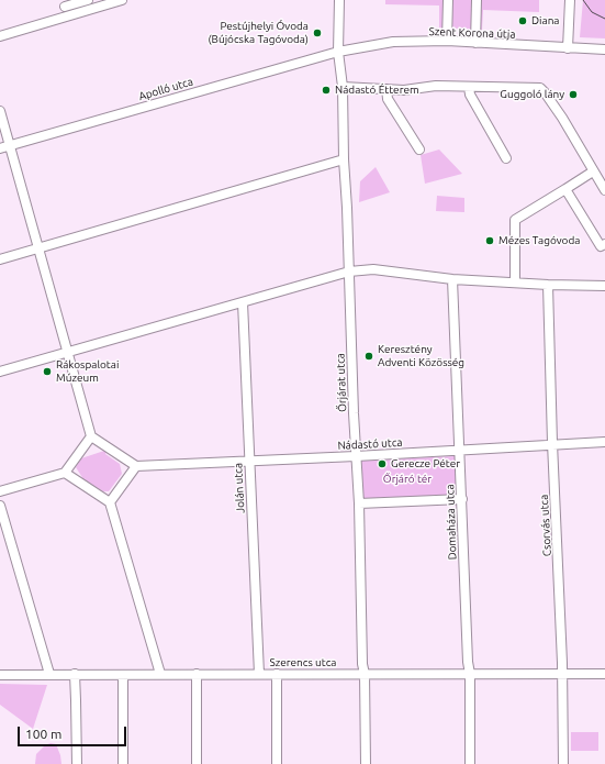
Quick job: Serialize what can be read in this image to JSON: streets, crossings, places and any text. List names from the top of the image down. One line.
{"streets":{"street":["Szent Korona útja","Apolló utca","Őrjárat utca","Nádastó utca","Jolán utca","Domaháza utca","Csorvás utca","Szerencs utca"]},"crossings":[["Szent Korona útja","Apolló utca"],["Szent Korona útja","Őrjárat utca"],["Apolló utca","Őrjárat utca"],["Őrjárat utca","Nádastó utca"],["Őrjárat utca","Szerencs utca"],["Nádastó utca","Jolán utca"],["Nádastó utca","Domaháza utca"],["Nádastó utca","Csorvás utca"],["Jolán utca","Szerencs utca"],["Domaháza utca","Szerencs utca"],["Csorvás utca","Szerencs utca"]],"parks":["Őrjáró tér"],"places":["Diana","Pestújhelyi Óvoda (Bújócska Tagóvoda)","Nádastó Étterem","Guggoló lány","Mézes Tagóvoda","Keresztény Adventi Közösség","Rákospalotai Múzeum","Gerecze Péter"],"scale_bar":"100 m"}
